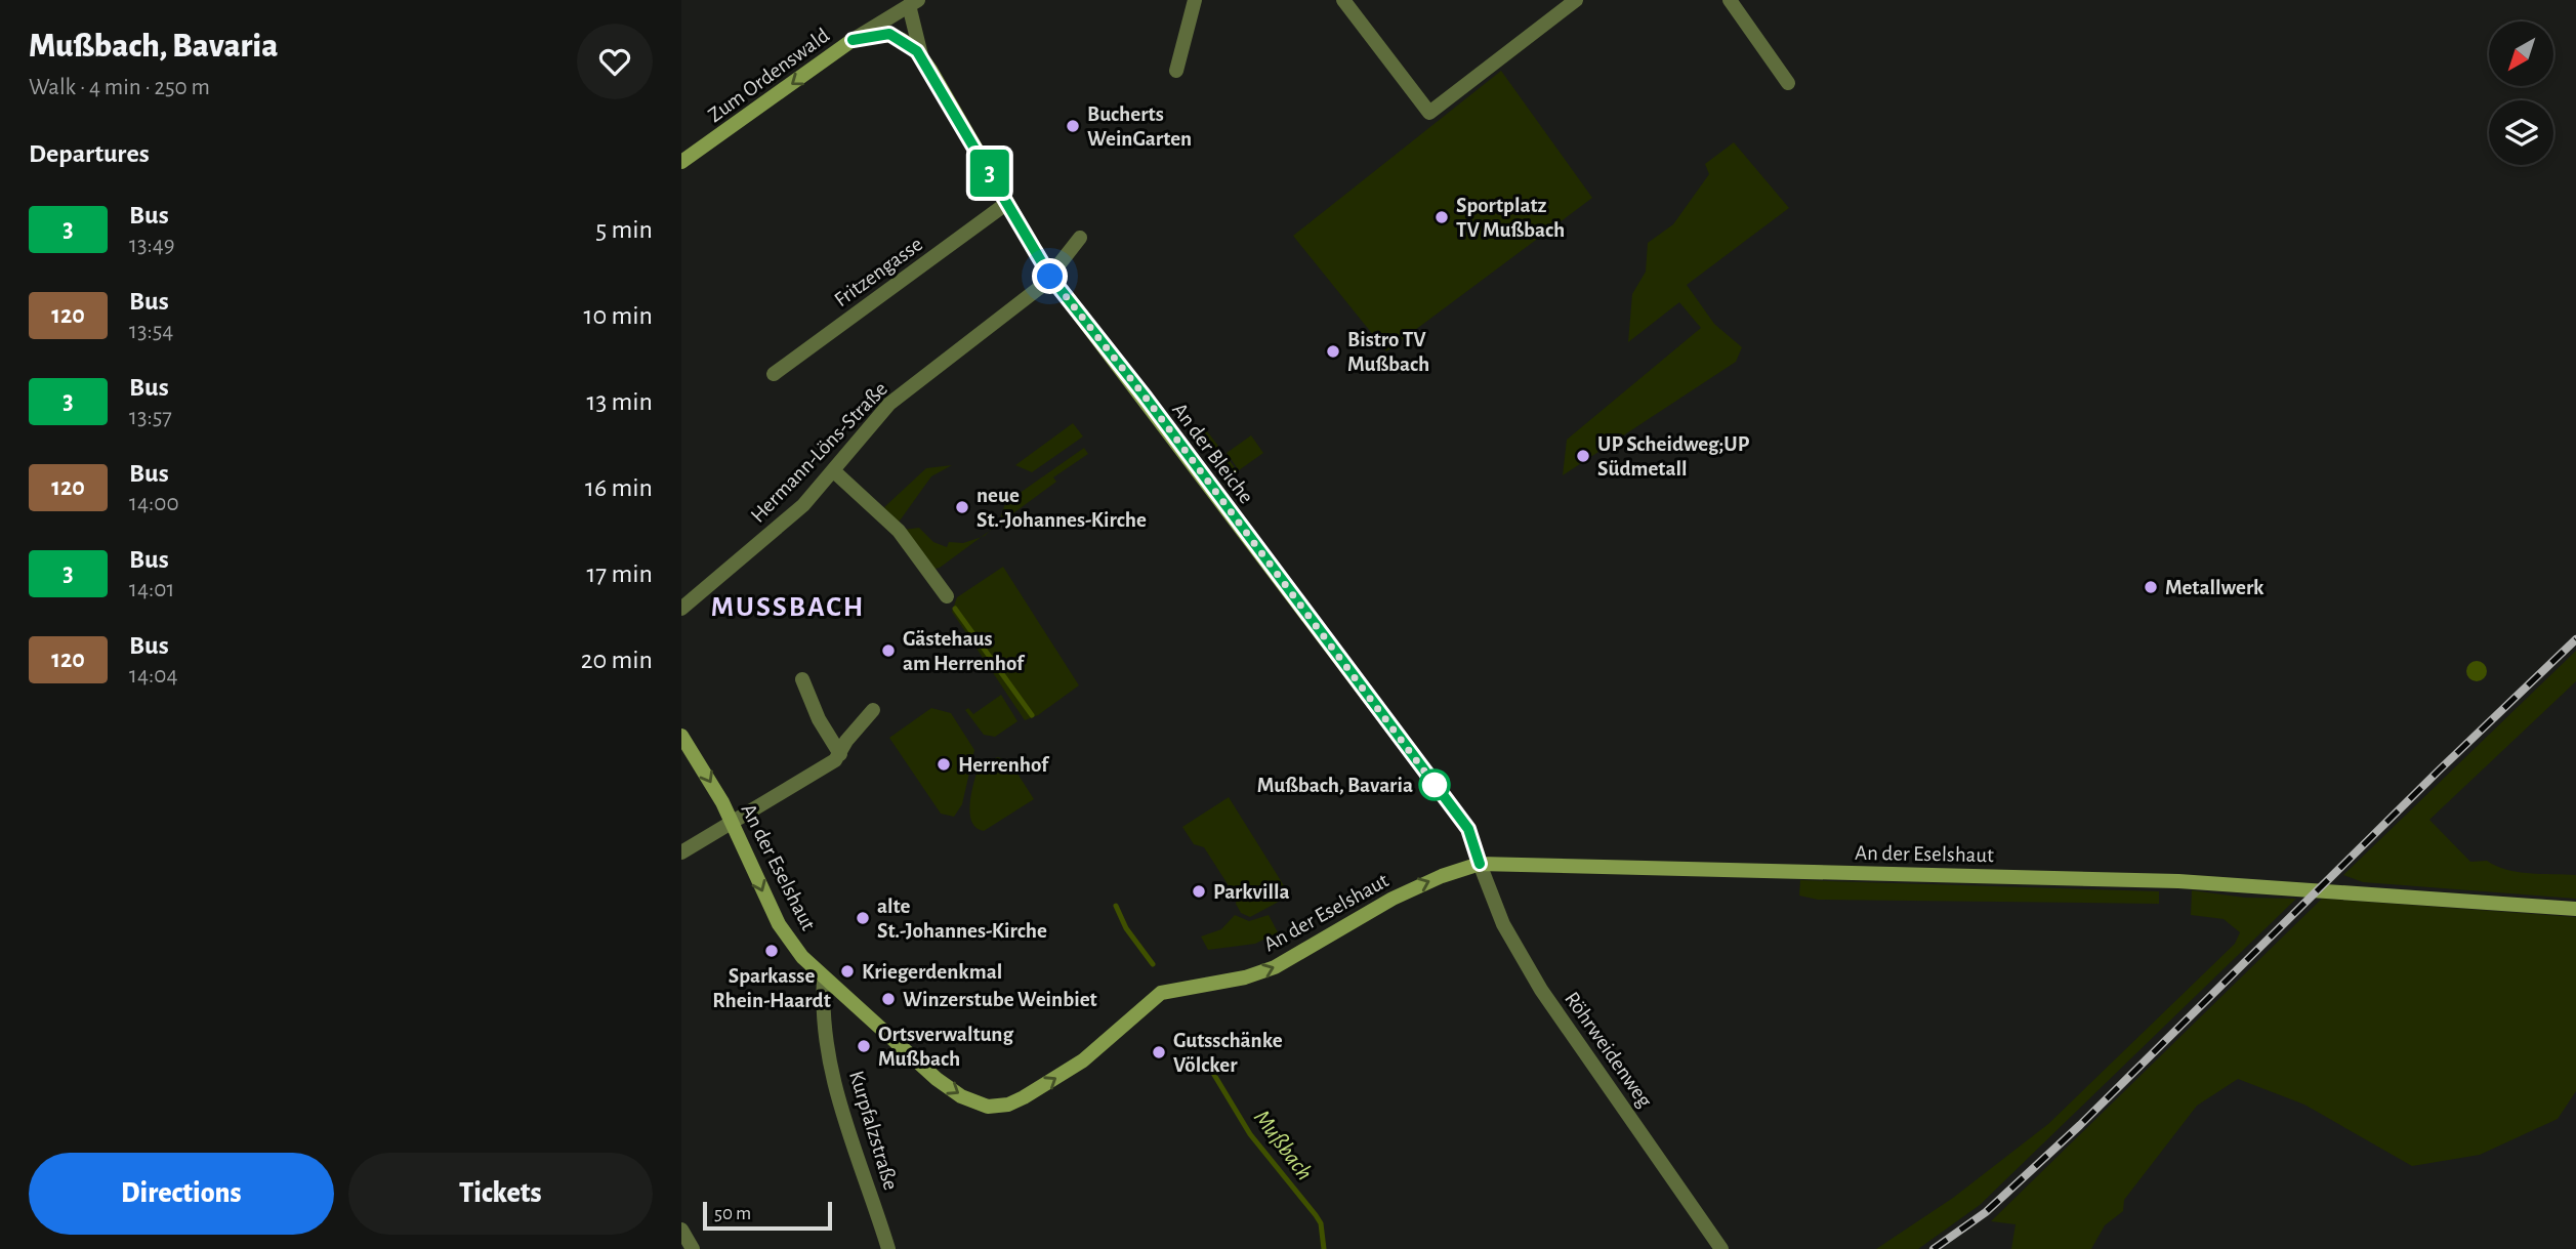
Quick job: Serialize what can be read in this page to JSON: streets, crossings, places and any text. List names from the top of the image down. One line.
{"streets":{"main road":["Zum Ordenswald","An der Bleiche","An der Eselshaut"],"street":["Fritzengasse","Hermann-Löns-Straße","Röhrweidenweg","Kurpfalzstraße"]},"crossings":[["Zum Ordenswald","An der Bleiche"],["Fritzengasse","An der Bleiche"],["Hermann-Löns-Straße","An der Bleiche"],["An der Bleiche","An der Eselshaut"],["An der Bleiche","Röhrweidenweg"],["An der Eselshaut","Röhrweidenweg"],["An der Eselshaut","Kurpfalzstraße"]],"one_way":["Zum Ordenswald"],"districts":["MUSSBACH"],"water":["Mußbach"],"places":["Bucherts WeinGarten","Sportplatz TV Mußbach","Bistro TV Mußbach","UP Scheidweg;UP Südmetall","neue St.-Johannes-Kirche","Metallwerk","Gästehaus am Herrenhof","Herrenhof","Mußbach, Bavaria","Parkvilla","alte St.-Johannes-Kirche","Sparkasse Rhein-Haardt","Kriegerdenkmal","Winzerstube Weinbiet","Ortsverwaltung Mußbach","Gutsschänke Völcker"],"lines":["bus line 3"],"scale_bar":"50 m","north":"bottom left","page":{"heading":[["Mußbach, Bavaria","Walk · 4 min · 250 m"],"Departures"],"on_map":"3","list":[{"mark":"3","name":"Bus","note":"13:49","value":"5 min"},{"mark":"120","name":"Bus","note":"13:54","value":"10 min"},{"mark":"3","name":"Bus","note":"13:57","value":"13 min"},{"mark":"120","name":"Bus","note":"14:00","value":"16 min"},{"mark":"3","name":"Bus","note":"14:01","value":"17 min"},{"mark":"120","name":"Bus","note":"14:04","value":"20 min"}],"buttons":["Directions","Tickets"],"scale":"50 m"}}
